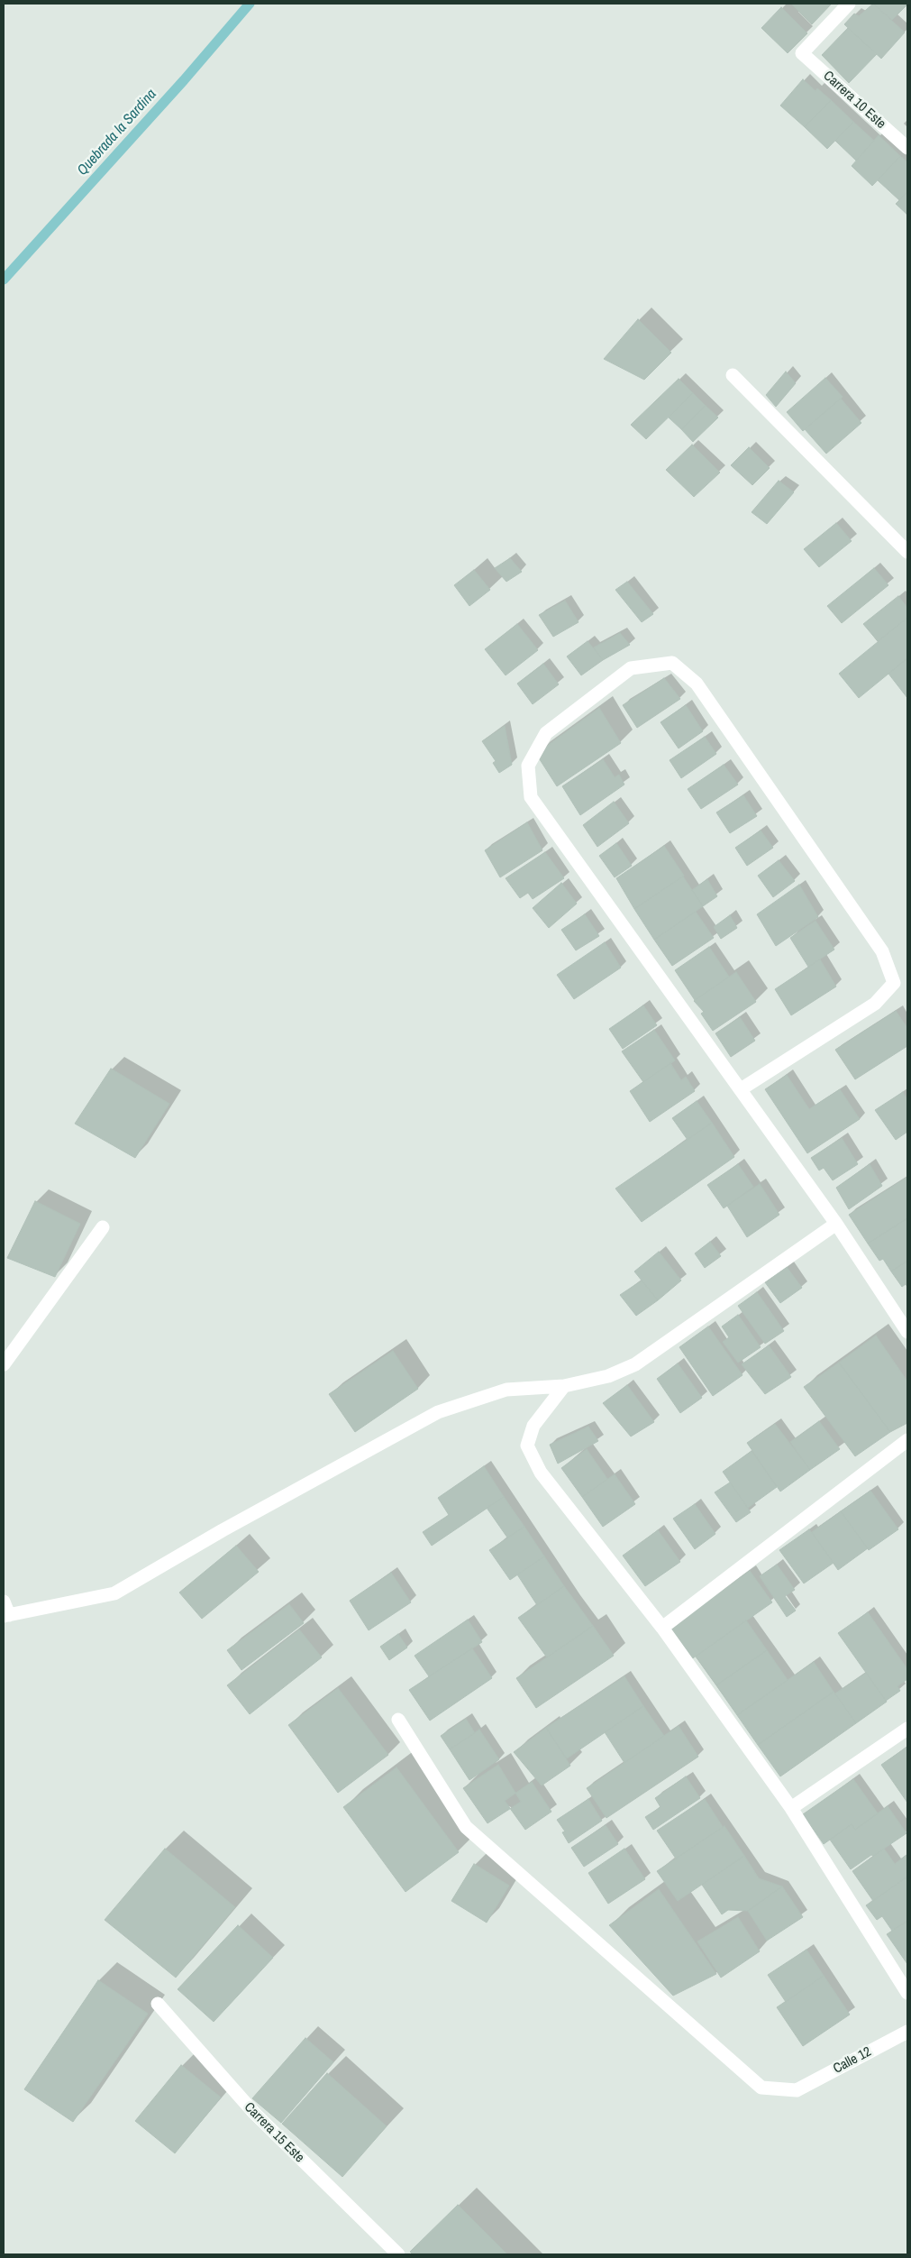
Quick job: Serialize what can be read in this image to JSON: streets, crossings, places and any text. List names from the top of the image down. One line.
{"streets":{"street":["Carrera 10 Este","Calle 12","Carrera 15 Este"]},"water":["Quebrada la Sardina"]}
